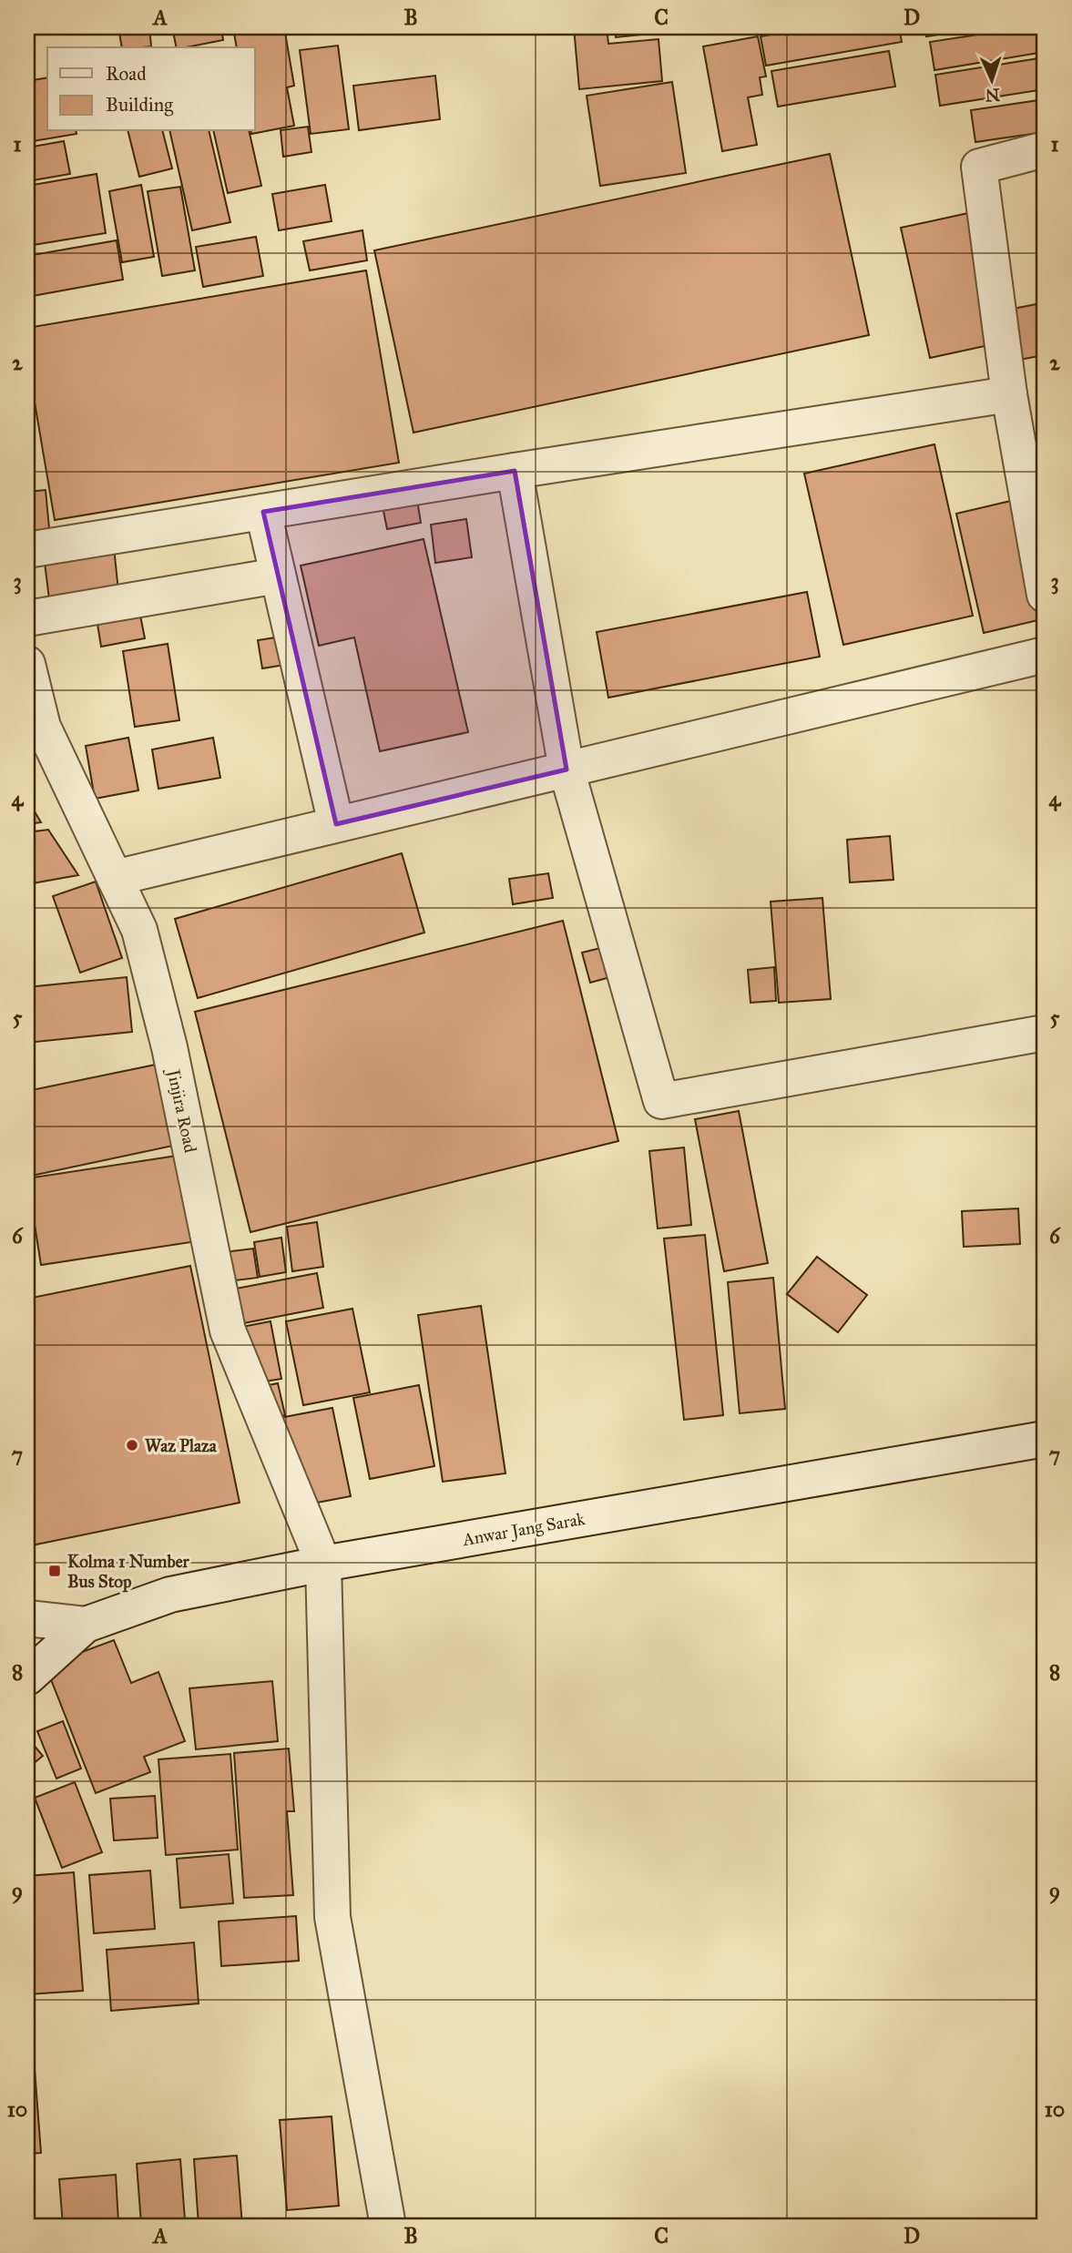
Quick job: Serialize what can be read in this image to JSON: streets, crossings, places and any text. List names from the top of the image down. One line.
{"streets":{"street":["Jinjira Road","Anwar Jang Sarak"]},"crossings":[["Jinjira Road","Anwar Jang Sarak"]],"places":{"other":["Waz Plaza"],"transit":["Kolma 1 Number Bus Stop"]},"legend":["Road","Building"],"north":"bottom","grid":{"columns":["A","B","C","D"],"rows":["1","2","3","4","5","6","7","8","9","10"]}}
